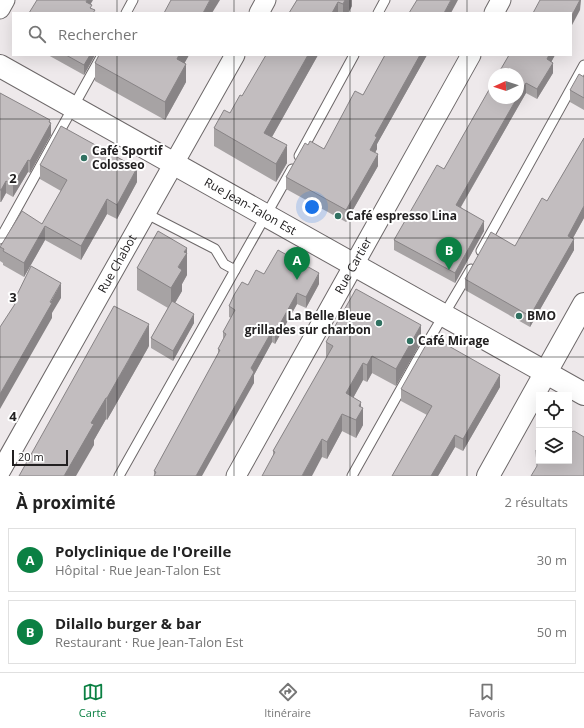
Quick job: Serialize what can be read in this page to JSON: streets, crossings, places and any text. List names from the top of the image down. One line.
{"streets":{"main road":["Rue Jean-Talon Est"],"street":["Rue Chabot","Rue Cartier"]},"crossings":[["Rue Jean-Talon Est","Rue Chabot"],["Rue Jean-Talon Est","Rue Cartier"]],"places":["Café Sportif Colosseo","Café espresso Lina","BMO","La Belle Bleue grillades sur charbon","Café Mirage"],"scale_bar":"20 m","north":"left","page":{"search":"Rechercher","pins":["B","A"],"scale":"20 m","heading":["À proximité","2 résultats"],"list":[{"mark":"A","name":"Polyclinique de l'Oreille","note":"Hôpital · Rue Jean-Talon Est","value":"30 m"},{"mark":"B","name":"Dilallo burger & bar","note":"Restaurant · Rue Jean-Talon Est","value":"50 m"}],"nav":["Carte","Itinéraire","Favoris"]},"grid":{"rows":["2","3","4"]}}
